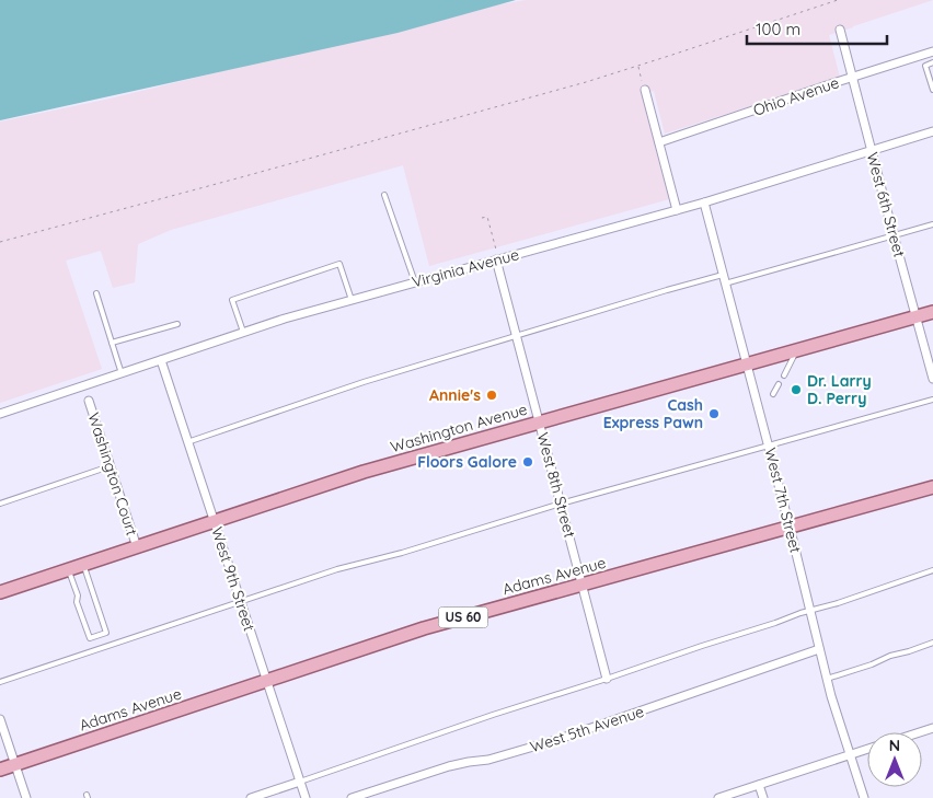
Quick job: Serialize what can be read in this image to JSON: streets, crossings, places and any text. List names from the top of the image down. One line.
{"streets":{"main road":["Washington Avenue","Adams Avenue","US 60"],"street":["Ohio Avenue","West 6th Street","Virginia Avenue","Washington Court","West 8th Street","West 7th Street","West 9th Street","West 5th Avenue"]},"crossings":[["Ohio Avenue","West 6th Street"],["West 6th Street","Virginia Avenue"],["West 6th Street","Washington Avenue"],["Virginia Avenue","West 8th Street"],["Virginia Avenue","West 7th Street"],["Virginia Avenue","West 9th Street"],["Washington Avenue","Washington Court"],["Washington Avenue","West 8th Street"],["Washington Avenue","West 7th Street"],["Washington Avenue","West 9th Street"],["West 8th Street","Adams Avenue"],["West 7th Street","Adams Avenue"],["West 7th Street","West 5th Avenue"],["Adams Avenue","West 9th Street"]],"places":["Dr. Larry D. Perry","Annie's","Cash Express Pawn","Floors Galore"],"scale_bar":"100 m","north":"top"}
